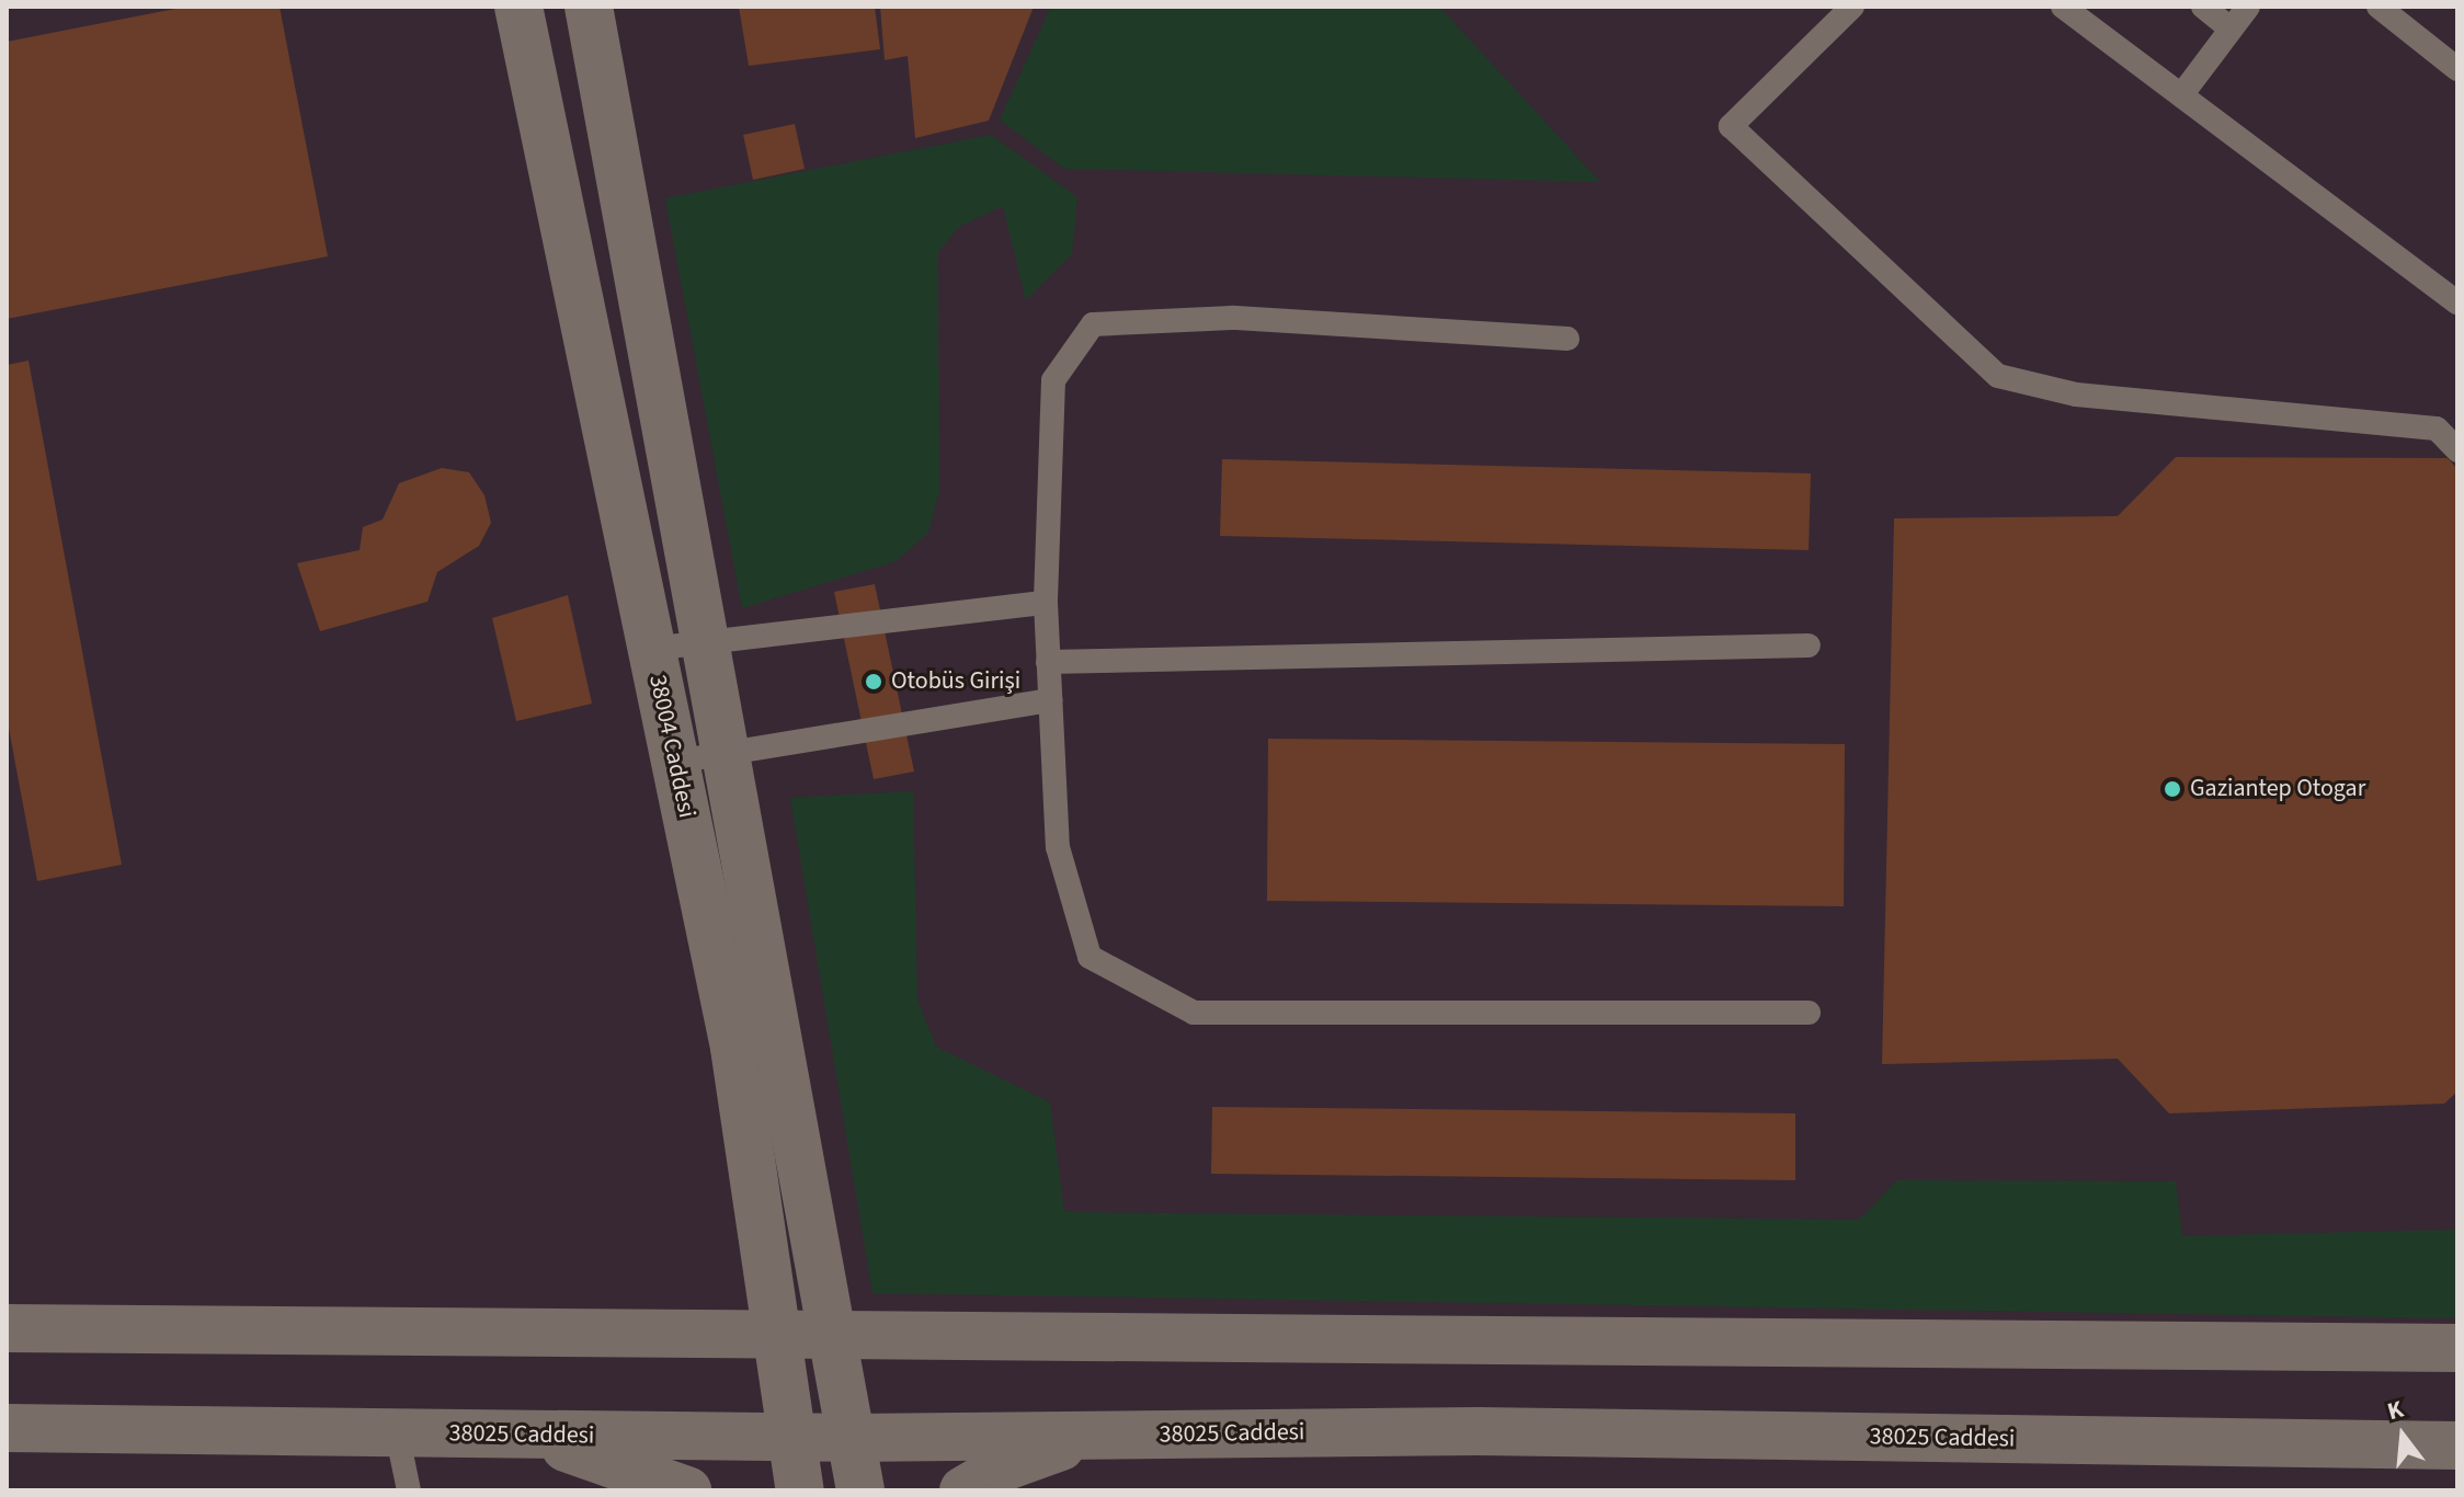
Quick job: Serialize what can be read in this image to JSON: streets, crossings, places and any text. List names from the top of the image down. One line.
{"streets":{"main road":["38004 Caddesi","38025 Caddesi"]},"crossings":[["38004 Caddesi","38025 Caddesi"]],"places":["Otobüs Girişi","Gaziantep Otogar"],"north":"top"}
